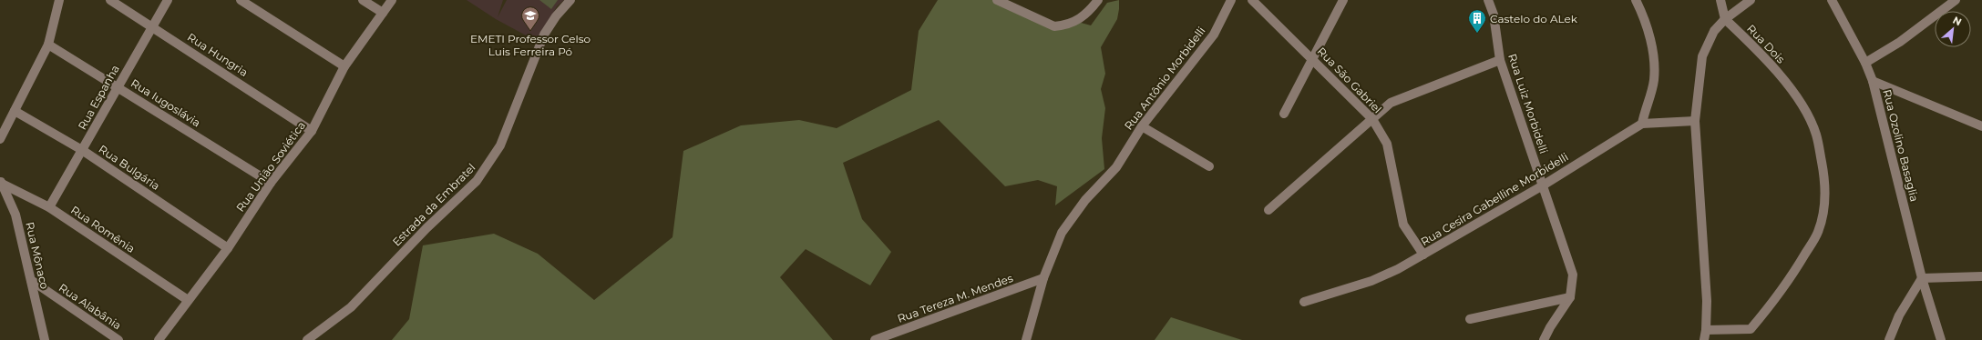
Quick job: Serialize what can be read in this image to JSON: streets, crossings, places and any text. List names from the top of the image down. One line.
{"streets":{"street":["Rua Dois","Rua Hungria","Rua Antônio Morbidelli","Rua São Gabriel","Rua Espanha","Rua Iugoslávia","Rua Luiz Morbidelli","Rua Ozolino Basaglia","Rua União Soviética","Rua Bulgária","Rua Cesira Gabelline Morbidelli","Estrada da Embratel","Rua Romênia","Rua Mônaco","Rua Tereza M. Mendes","Rua Alabânia"]},"crossings":[["Rua Hungria","Rua Espanha"],["Rua Hungria","Rua União Soviética"],["Rua Antônio Morbidelli","Rua Tereza M. Mendes"],["Rua São Gabriel","Rua Cesira Gabelline Morbidelli"],["Rua Espanha","Rua Iugoslávia"],["Rua Espanha","Rua Bulgária"],["Rua Espanha","Rua Romênia"],["Rua Iugoslávia","Rua União Soviética"],["Rua Luiz Morbidelli","Rua Cesira Gabelline Morbidelli"],["Rua União Soviética","Rua Bulgária"],["Rua União Soviética","Rua Romênia"],["Rua Romênia","Rua Mônaco"],["Rua Mônaco","Rua Alabânia"]],"places":{"school or university":["EMETI Professor Celso Luis Ferreira Pó"],"building":["Castelo do ALek"]},"north":"top right"}
